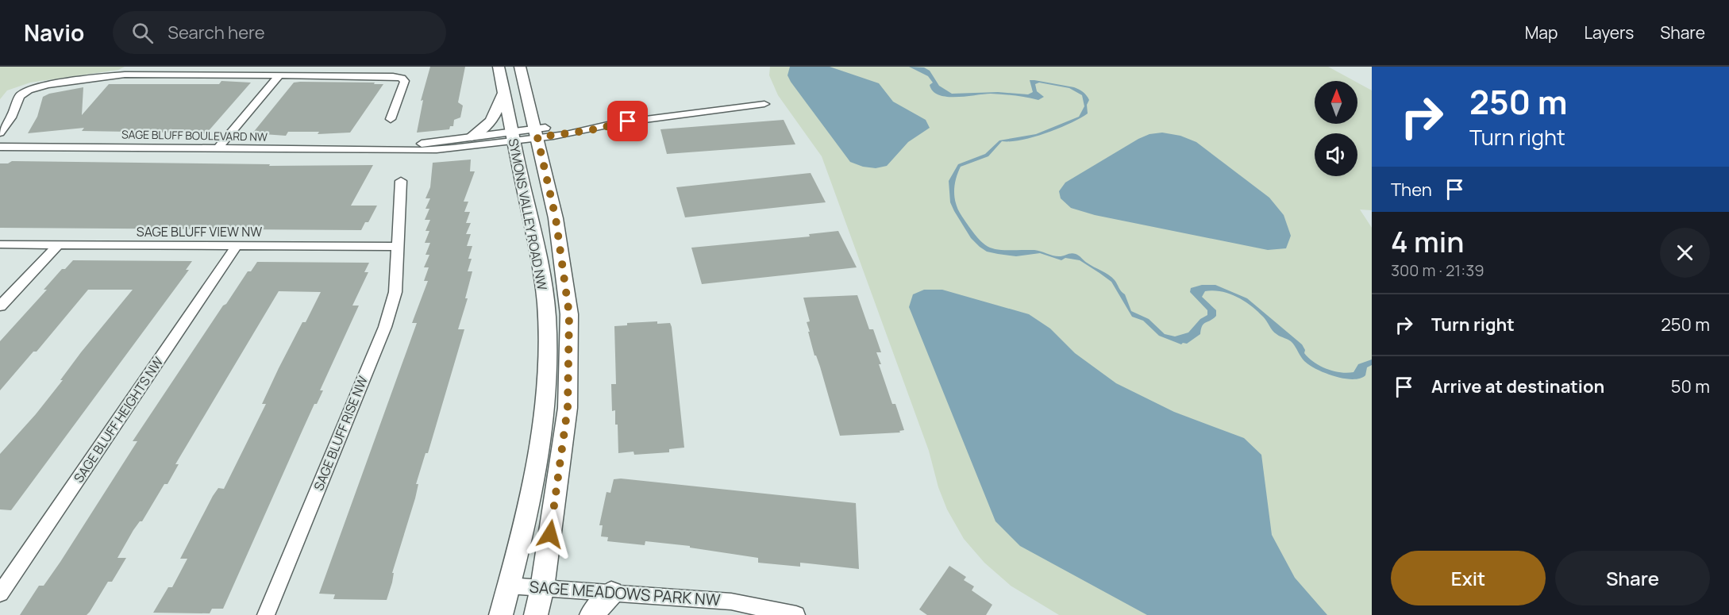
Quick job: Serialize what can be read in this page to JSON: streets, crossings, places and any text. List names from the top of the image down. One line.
{"streets":{"main road":["SYMONS VALLEY ROAD NW"],"street":["SAGE BLUFF BOULEVARD NW","SAGE BLUFF VIEW NW","SAGE BLUFF HEIGHTS NW","SAGE BLUFF RISE NW","SAGE MEADOWS PARK NW"]},"crossings":[["SAGE BLUFF BOULEVARD NW","SYMONS VALLEY ROAD NW"],["SYMONS VALLEY ROAD NW","SAGE MEADOWS PARK NW"],["SAGE BLUFF VIEW NW","SAGE BLUFF HEIGHTS NW"],["SAGE BLUFF VIEW NW","SAGE BLUFF RISE NW"]],"north":"top","page":{"header":"Navio","search":"Search here","nav":["Map","Layers","Share"],"turn":["250 m","Turn right"],"then":"Then","heading":["4 min","300 m · 21:39"],"list":[{"name":"Turn right","value":"250 m"},{"name":"Arrive at destination","value":"50 m"}],"buttons":["Exit","Share"]}}
